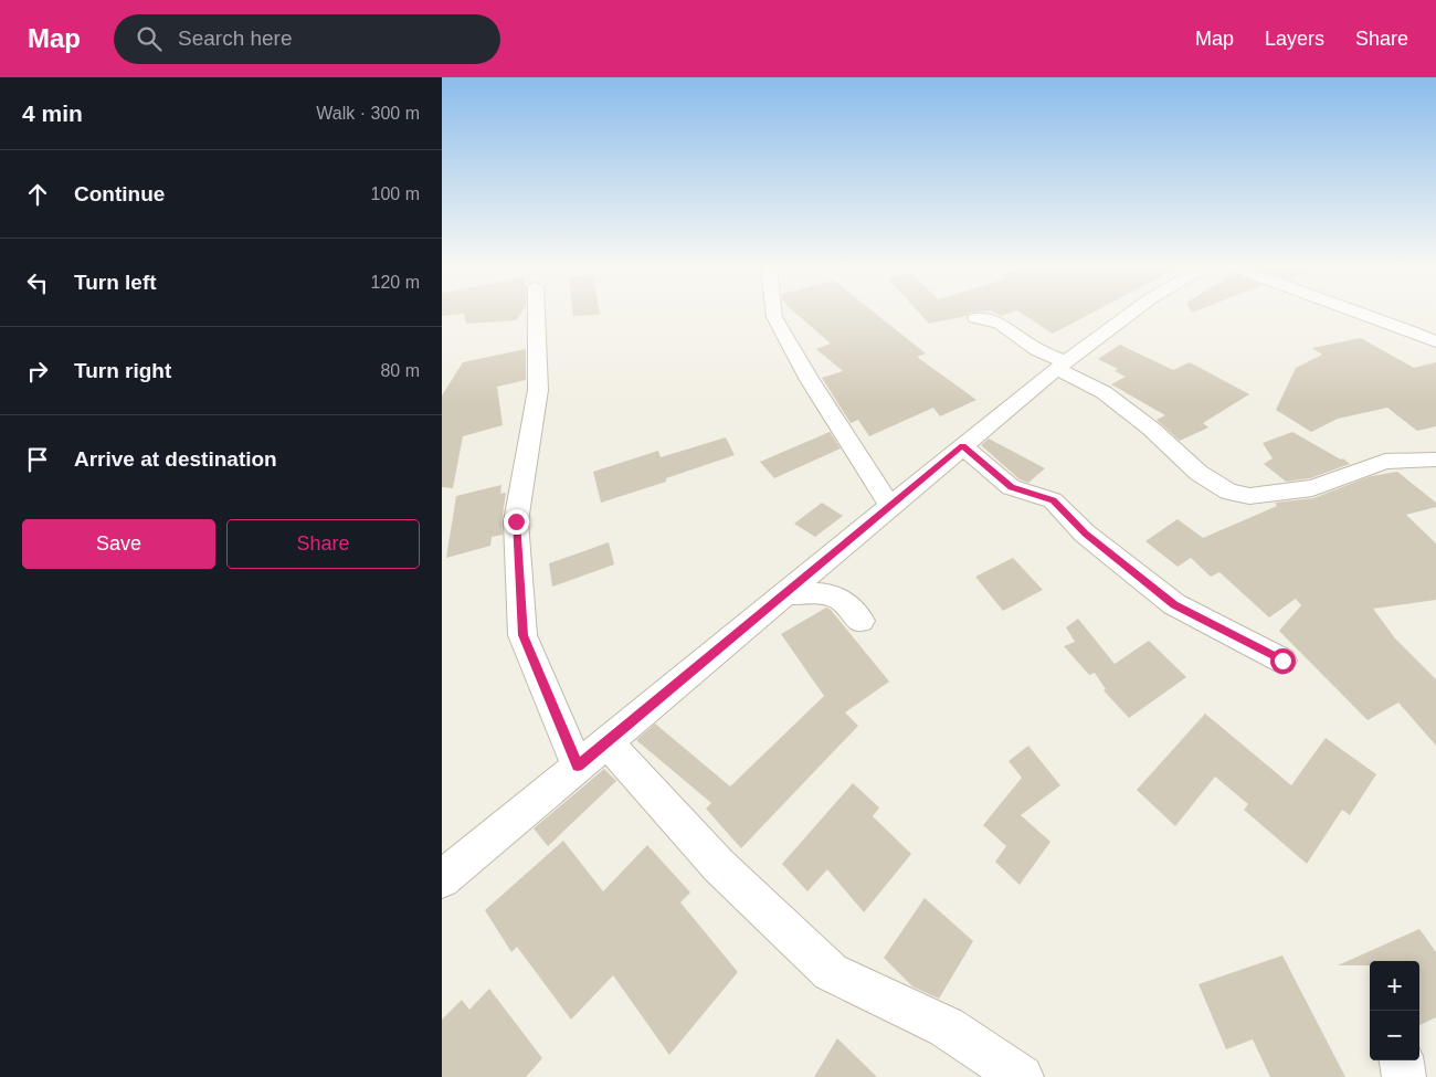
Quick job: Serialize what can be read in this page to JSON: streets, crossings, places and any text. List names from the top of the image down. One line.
{"page":{"header":"Map","search":"Search here","nav":["Map","Layers","Share"],"heading":["4 min","Walk · 300 m"],"list":[["Continue","100 m"],["Turn left","120 m"],["Turn right","80 m"],"Arrive at destination"],"buttons":["Save","Share"],"map_buttons":["+","−"]}}
